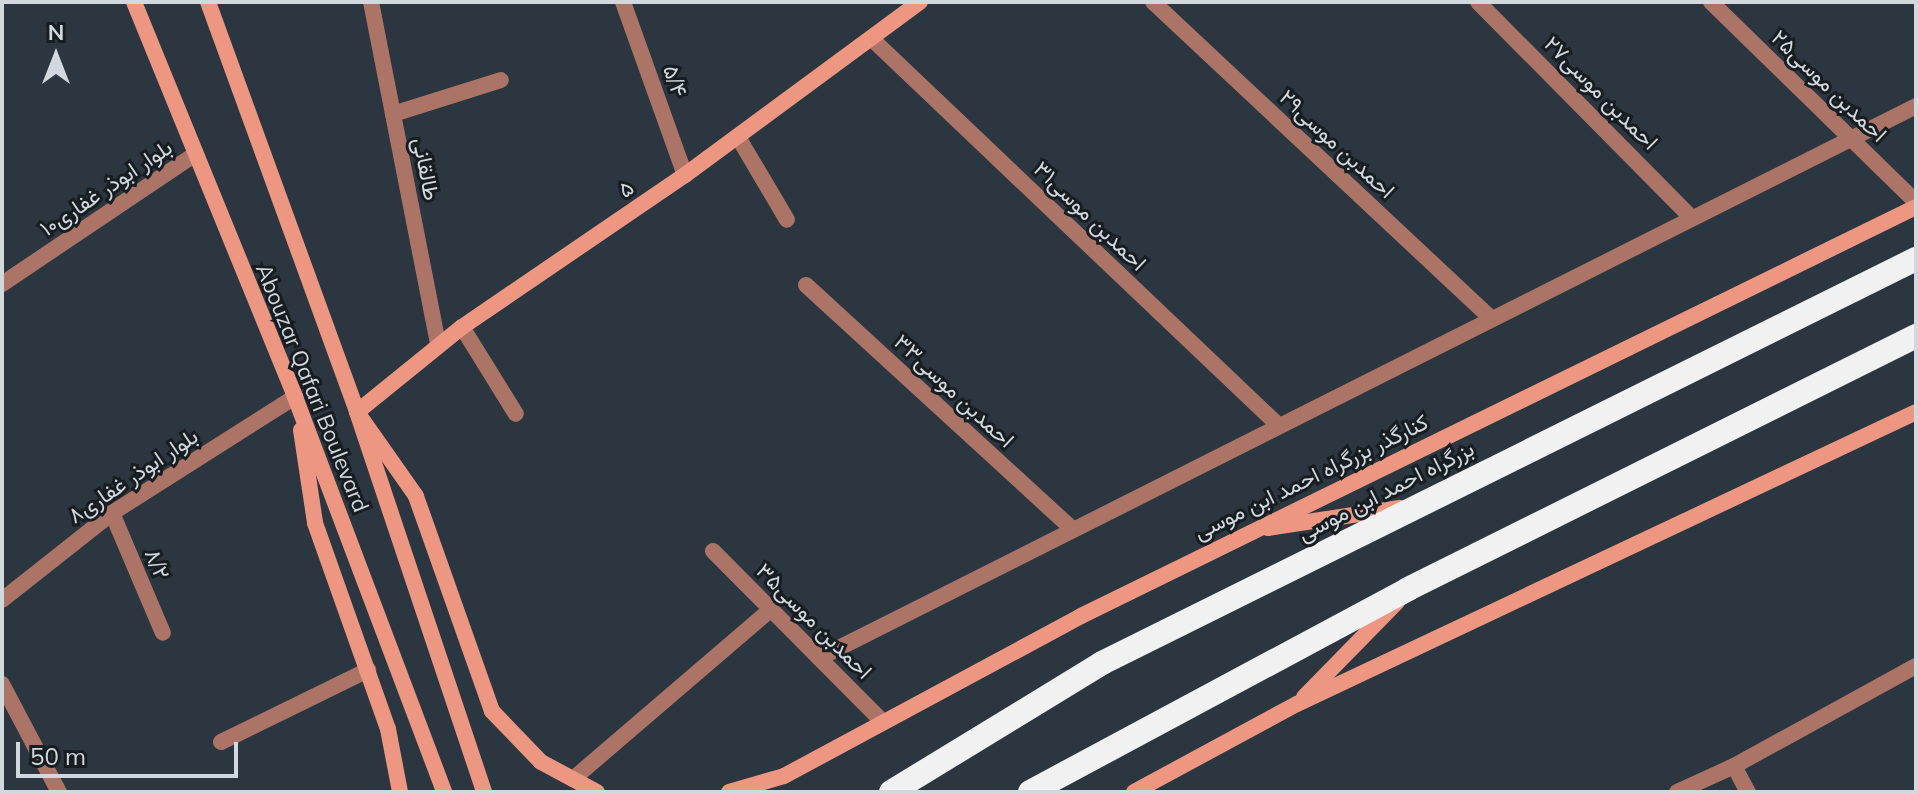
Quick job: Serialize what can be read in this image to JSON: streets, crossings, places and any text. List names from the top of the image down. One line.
{"streets":{"highway":["بزرگراه احمد ابن موسی"],"main road":["۵","Abouzar Qafari Boulevard","کنارگذر بزرگراه احمد ابن موسی"],"street":["۵/۴","۲۵احمدبن موسی","۲۷احمدبن موسی","۲۹احمدبن موسی","طالقانی","بلوار ابوذر غفاری۱۰","۳۱احمدبن موسی","۳۳احمدبن موسی","بلوار ابوذر غفاری۸","۸/۲","۳۵احمدبن موسی"]},"crossings":[["۵/۴","۵"],["۲۵احمدبن موسی","کنارگذر بزرگراه احمد ابن موسی"],["طالقانی","۵"],["بلوار ابوذر غفاری۱۰","Abouzar Qafari Boulevard"],["۵","۳۱احمدبن موسی"],["۵","Abouzar Qafari Boulevard"],["Abouzar Qafari Boulevard","بلوار ابوذر غفاری۸"],["بلوار ابوذر غفاری۸","۸/۲"],["کنارگذر بزرگراه احمد ابن موسی","۳۵احمدبن موسی"]],"scale_bar":"50 m","north":"top"}
